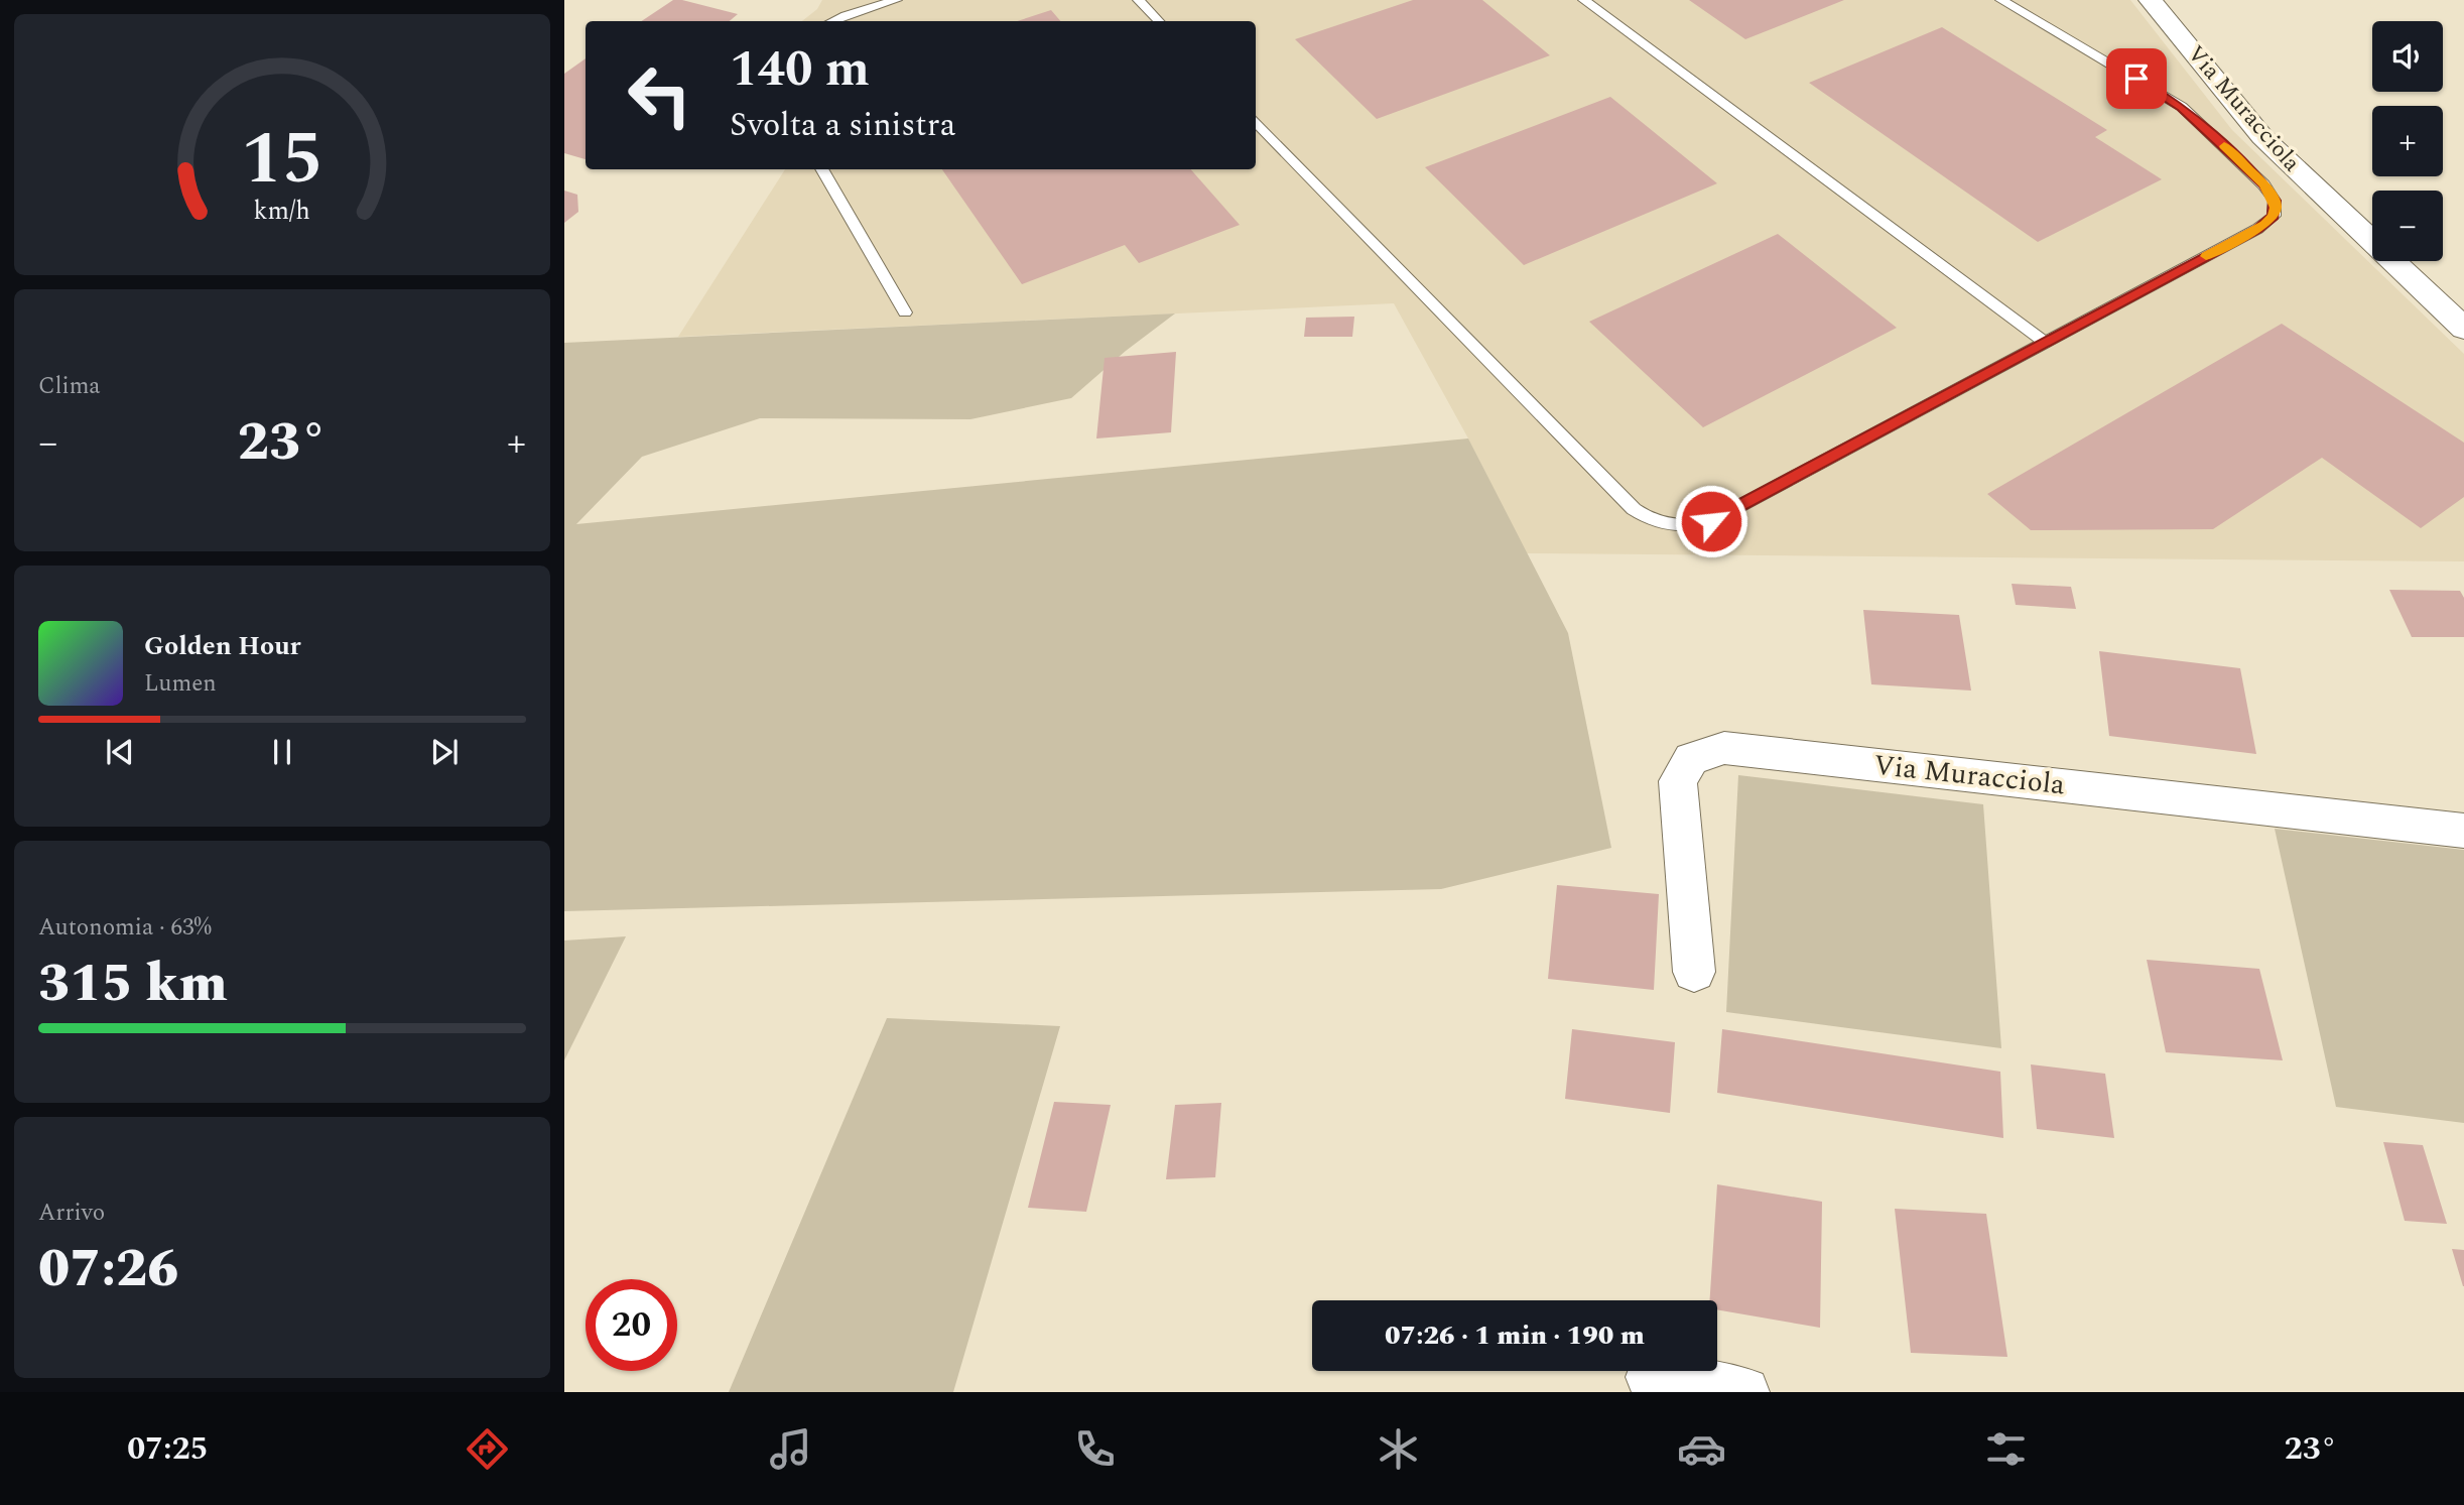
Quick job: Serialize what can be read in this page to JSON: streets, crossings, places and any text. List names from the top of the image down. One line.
{"streets":{"street":["Via Muracciola"]},"page":{"map_buttons":["+","−"],"turn":["140 m","Svolta a sinistra"],"tile":["Clima",["Autonomia · 63%","315 km"],["Arrivo","07:26"]],"heat":["−","23°","+"],"song":["Golden Hour","Lumen"],"limit":"20","trip":"07:26 · 1 min · 190 m","tabs":["07:25","23°"],"gauge":["15","km/h"]}}
